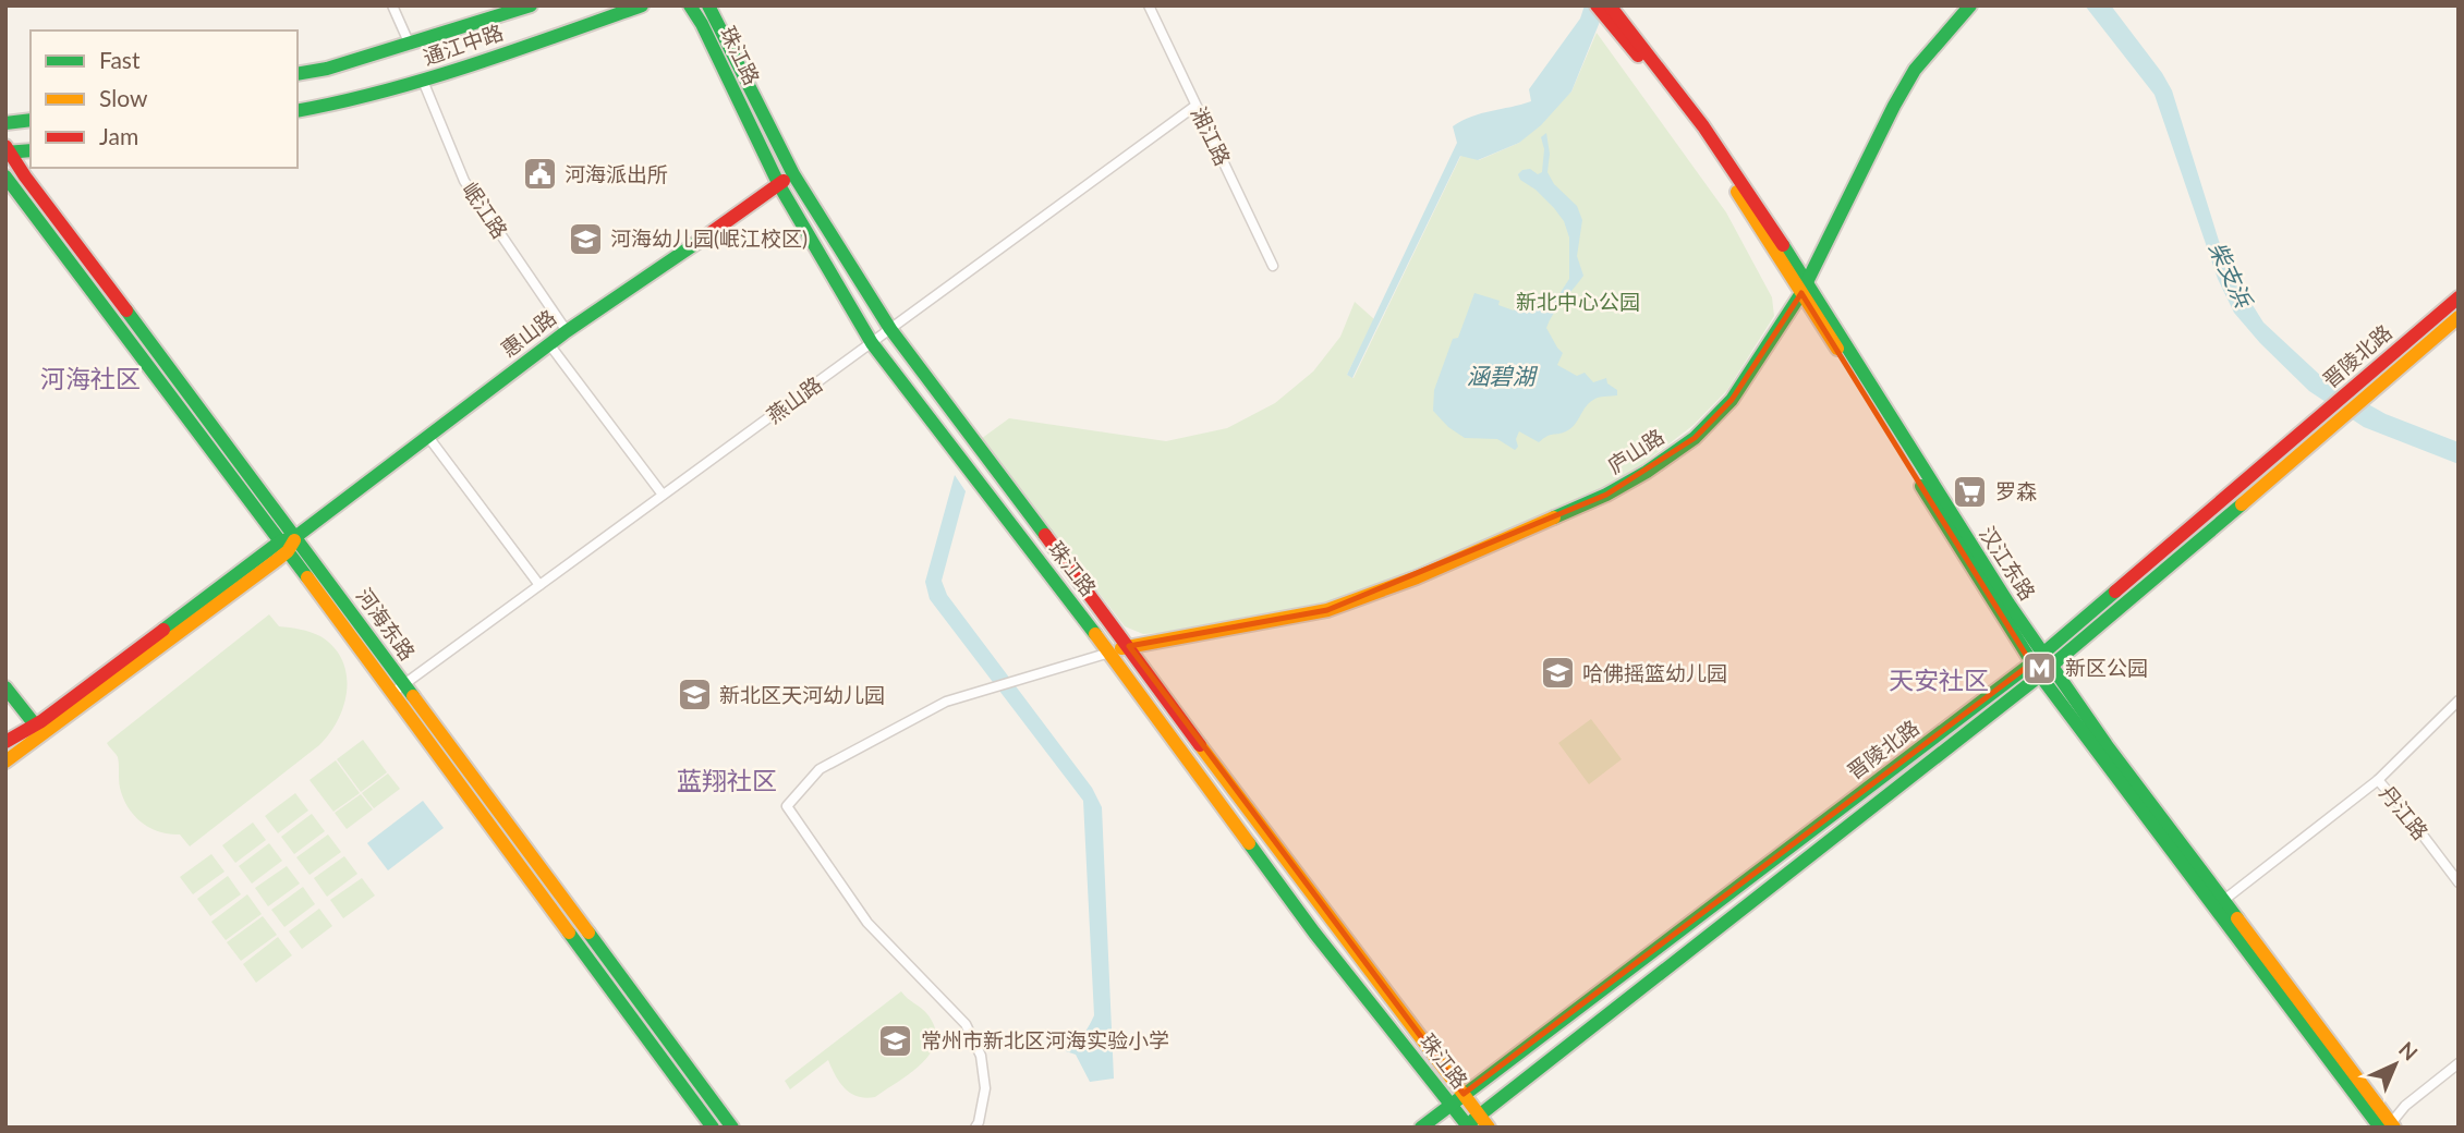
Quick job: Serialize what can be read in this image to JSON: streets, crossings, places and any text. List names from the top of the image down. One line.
{"streets":{"main road":["通江中路","珠江路","惠山路","晋陵北路","庐山路","汉江东路","河海东路"],"street":["湘江路","岷江路","燕山路","丹江路"]},"crossings":[["通江中路","岷江路"],["珠江路","惠山路"],["珠江路","晋陵北路"],["珠江路","燕山路"],["珠江路","庐山路"],["湘江路","燕山路"],["岷江路","惠山路"],["惠山路","河海东路"],["晋陵北路","汉江东路"],["燕山路","河海东路"],["庐山路","汉江东路"]],"districts":["河海社区","天安社区","蓝翔社区"],"water":["柴支浜","涵碧湖"],"parks":["新北中心公园"],"places":{"public building":["河海派出所"],"school or university":["河海幼儿园(岷江校区)","哈佛摇篮幼儿园","新北区天河幼儿园","常州市新北区河海实验小学"],"supermarket":["罗森"],"metro station":["新区公园"]},"legend":["Fast","Slow","Jam"],"north":"top right"}
